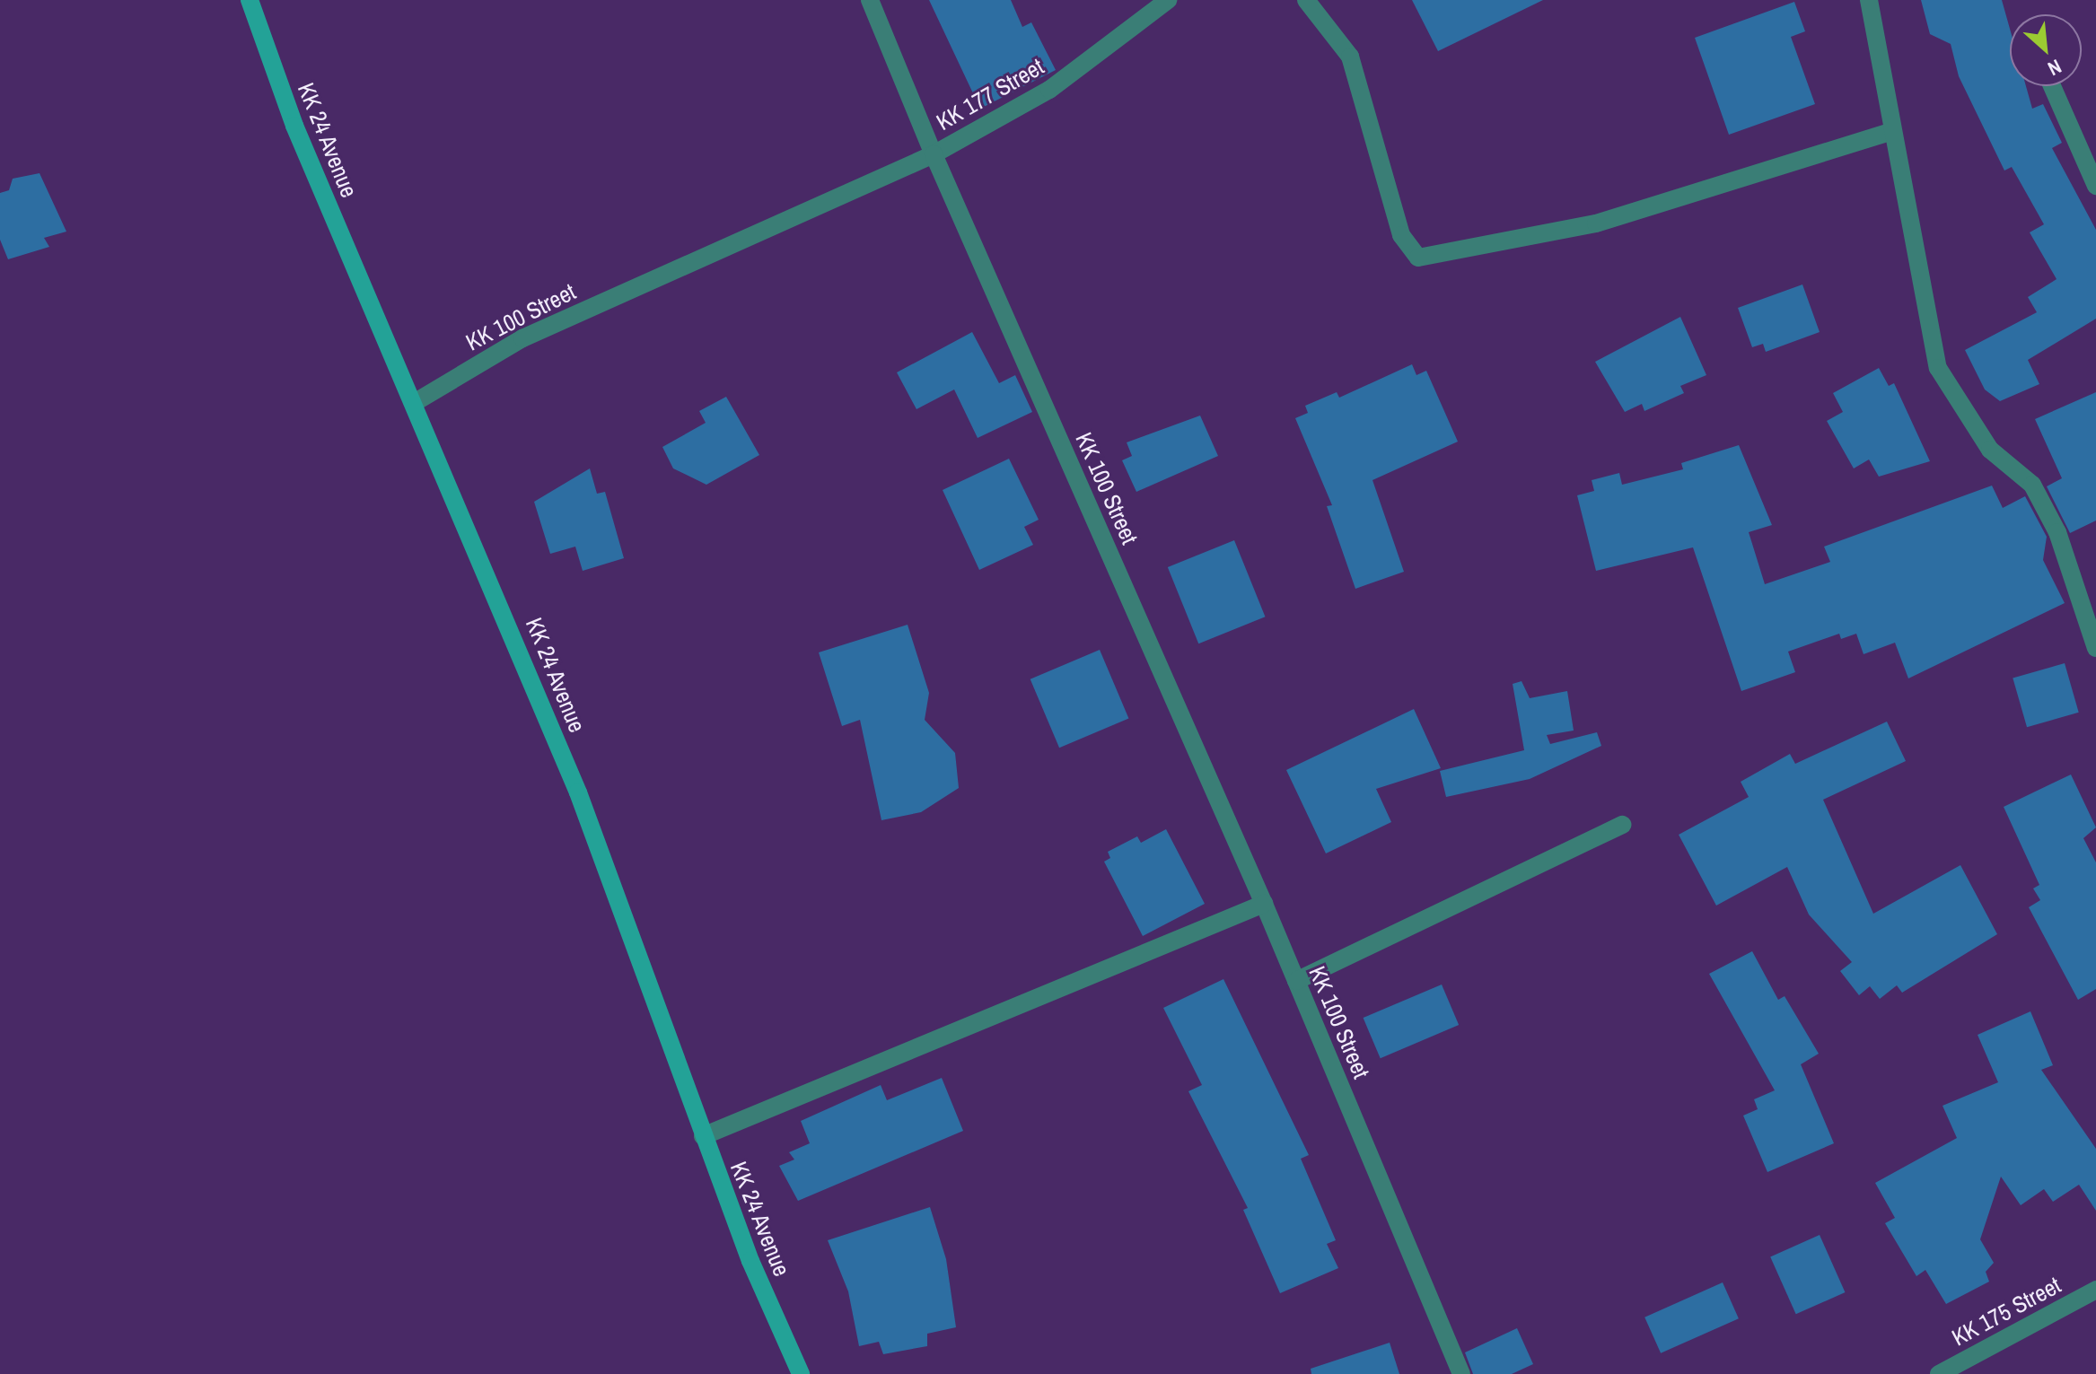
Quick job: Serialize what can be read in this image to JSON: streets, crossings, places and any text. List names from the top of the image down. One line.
{"streets":{"street":["KK 177 Street","KK 24 Avenue","KK 100 Street","KK 175 Street"]},"crossings":[["KK 177 Street","KK 100 Street"],["KK 24 Avenue","KK 100 Street"]],"north":"bottom right"}
